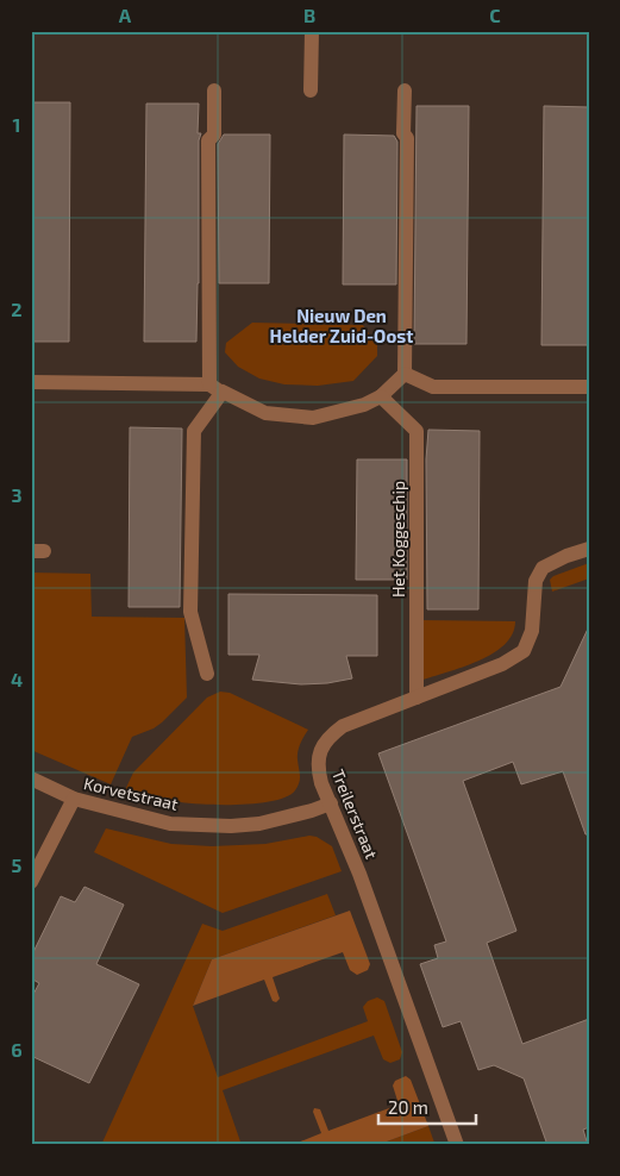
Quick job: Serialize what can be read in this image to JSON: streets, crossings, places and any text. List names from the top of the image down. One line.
{"streets":{"street":["Het Koggeschip","Korvetstraat","Treilerstraat"]},"crossings":[["Het Koggeschip","Treilerstraat"],["Korvetstraat","Treilerstraat"]],"districts":["Nieuw Den Helder Zuid-Oost"],"scale_bar":"20 m","grid":{"columns":["A","B","C"],"rows":["1","2","3","4","5","6"]}}
